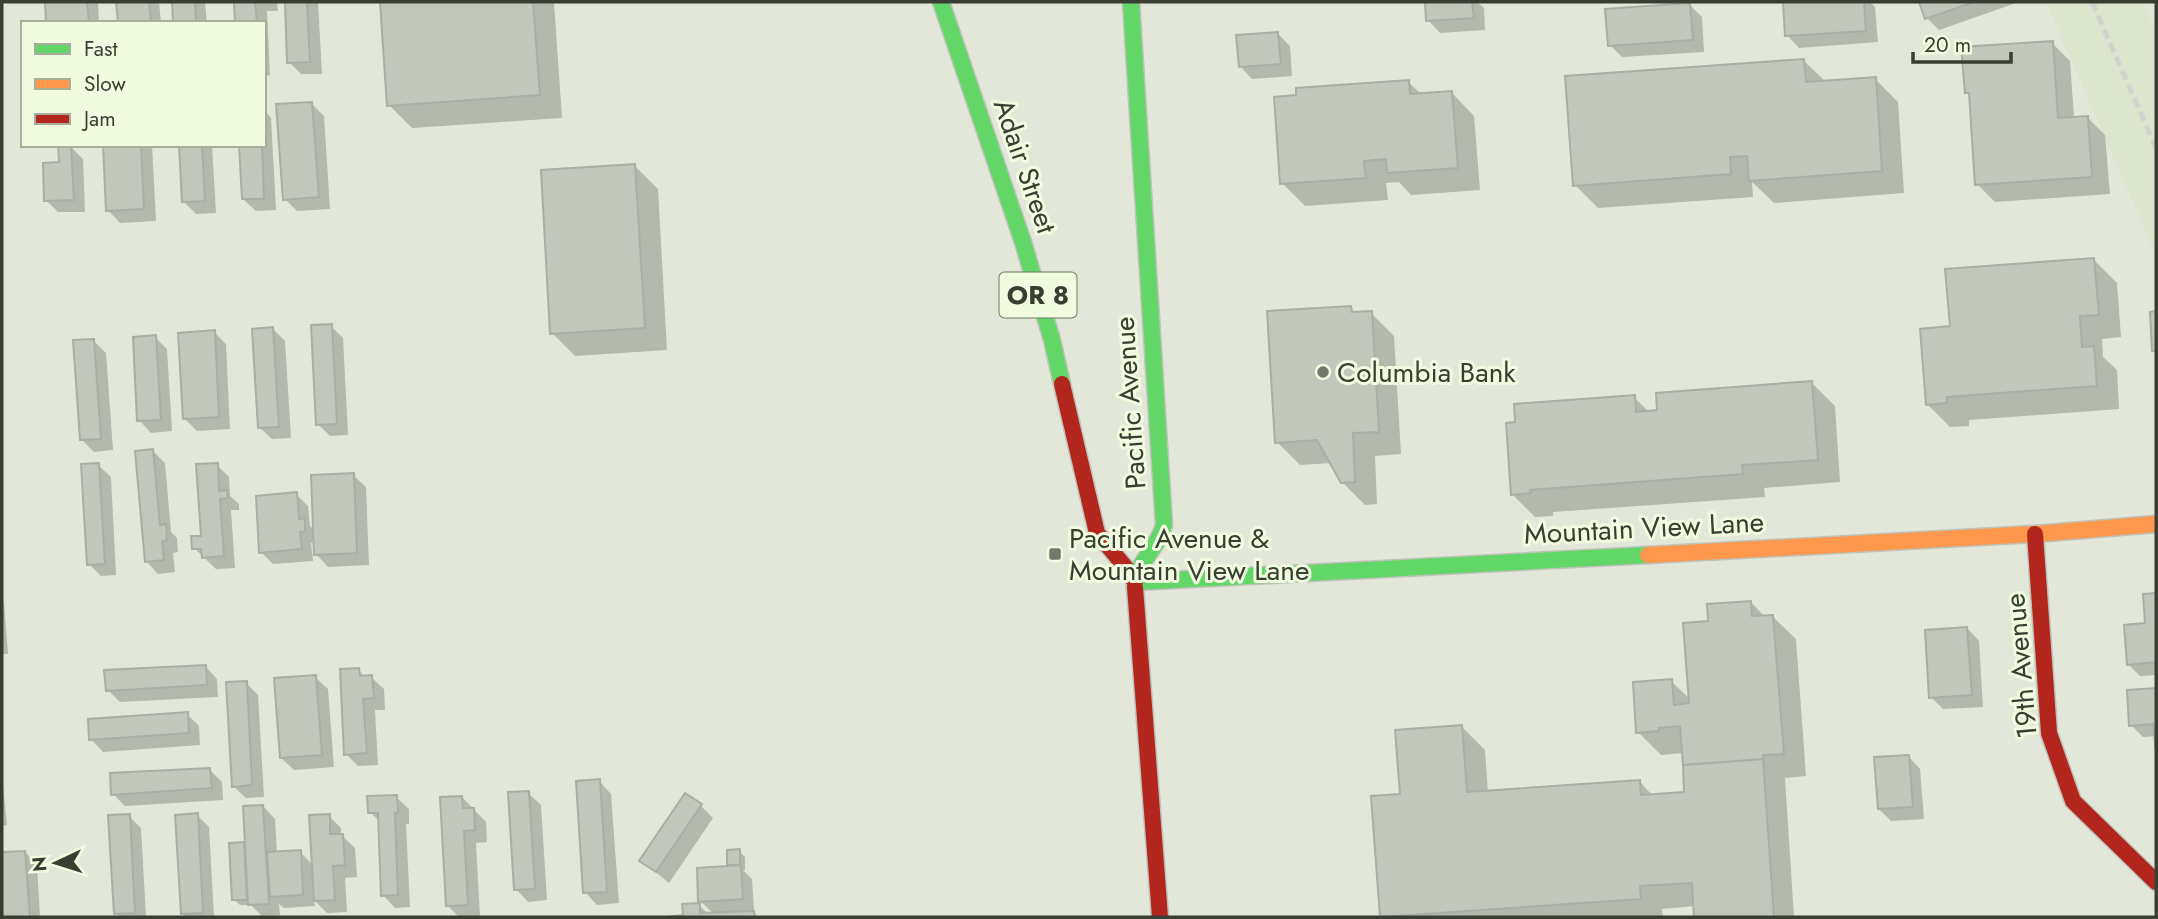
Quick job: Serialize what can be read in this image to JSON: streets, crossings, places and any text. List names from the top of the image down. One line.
{"streets":{"main road":["Adair Street","OR 8","Pacific Avenue","Mountain View Lane","19th Avenue"]},"crossings":[["Adair Street","Pacific Avenue"],["Adair Street","Mountain View Lane"],["Pacific Avenue","Mountain View Lane"],["Mountain View Lane","19th Avenue"]],"places":{"other":["Columbia Bank"],"transit":["Pacific Avenue & Mountain View Lane"]},"legend":["Fast","Slow","Jam"],"scale_bar":"20 m","north":"left"}
